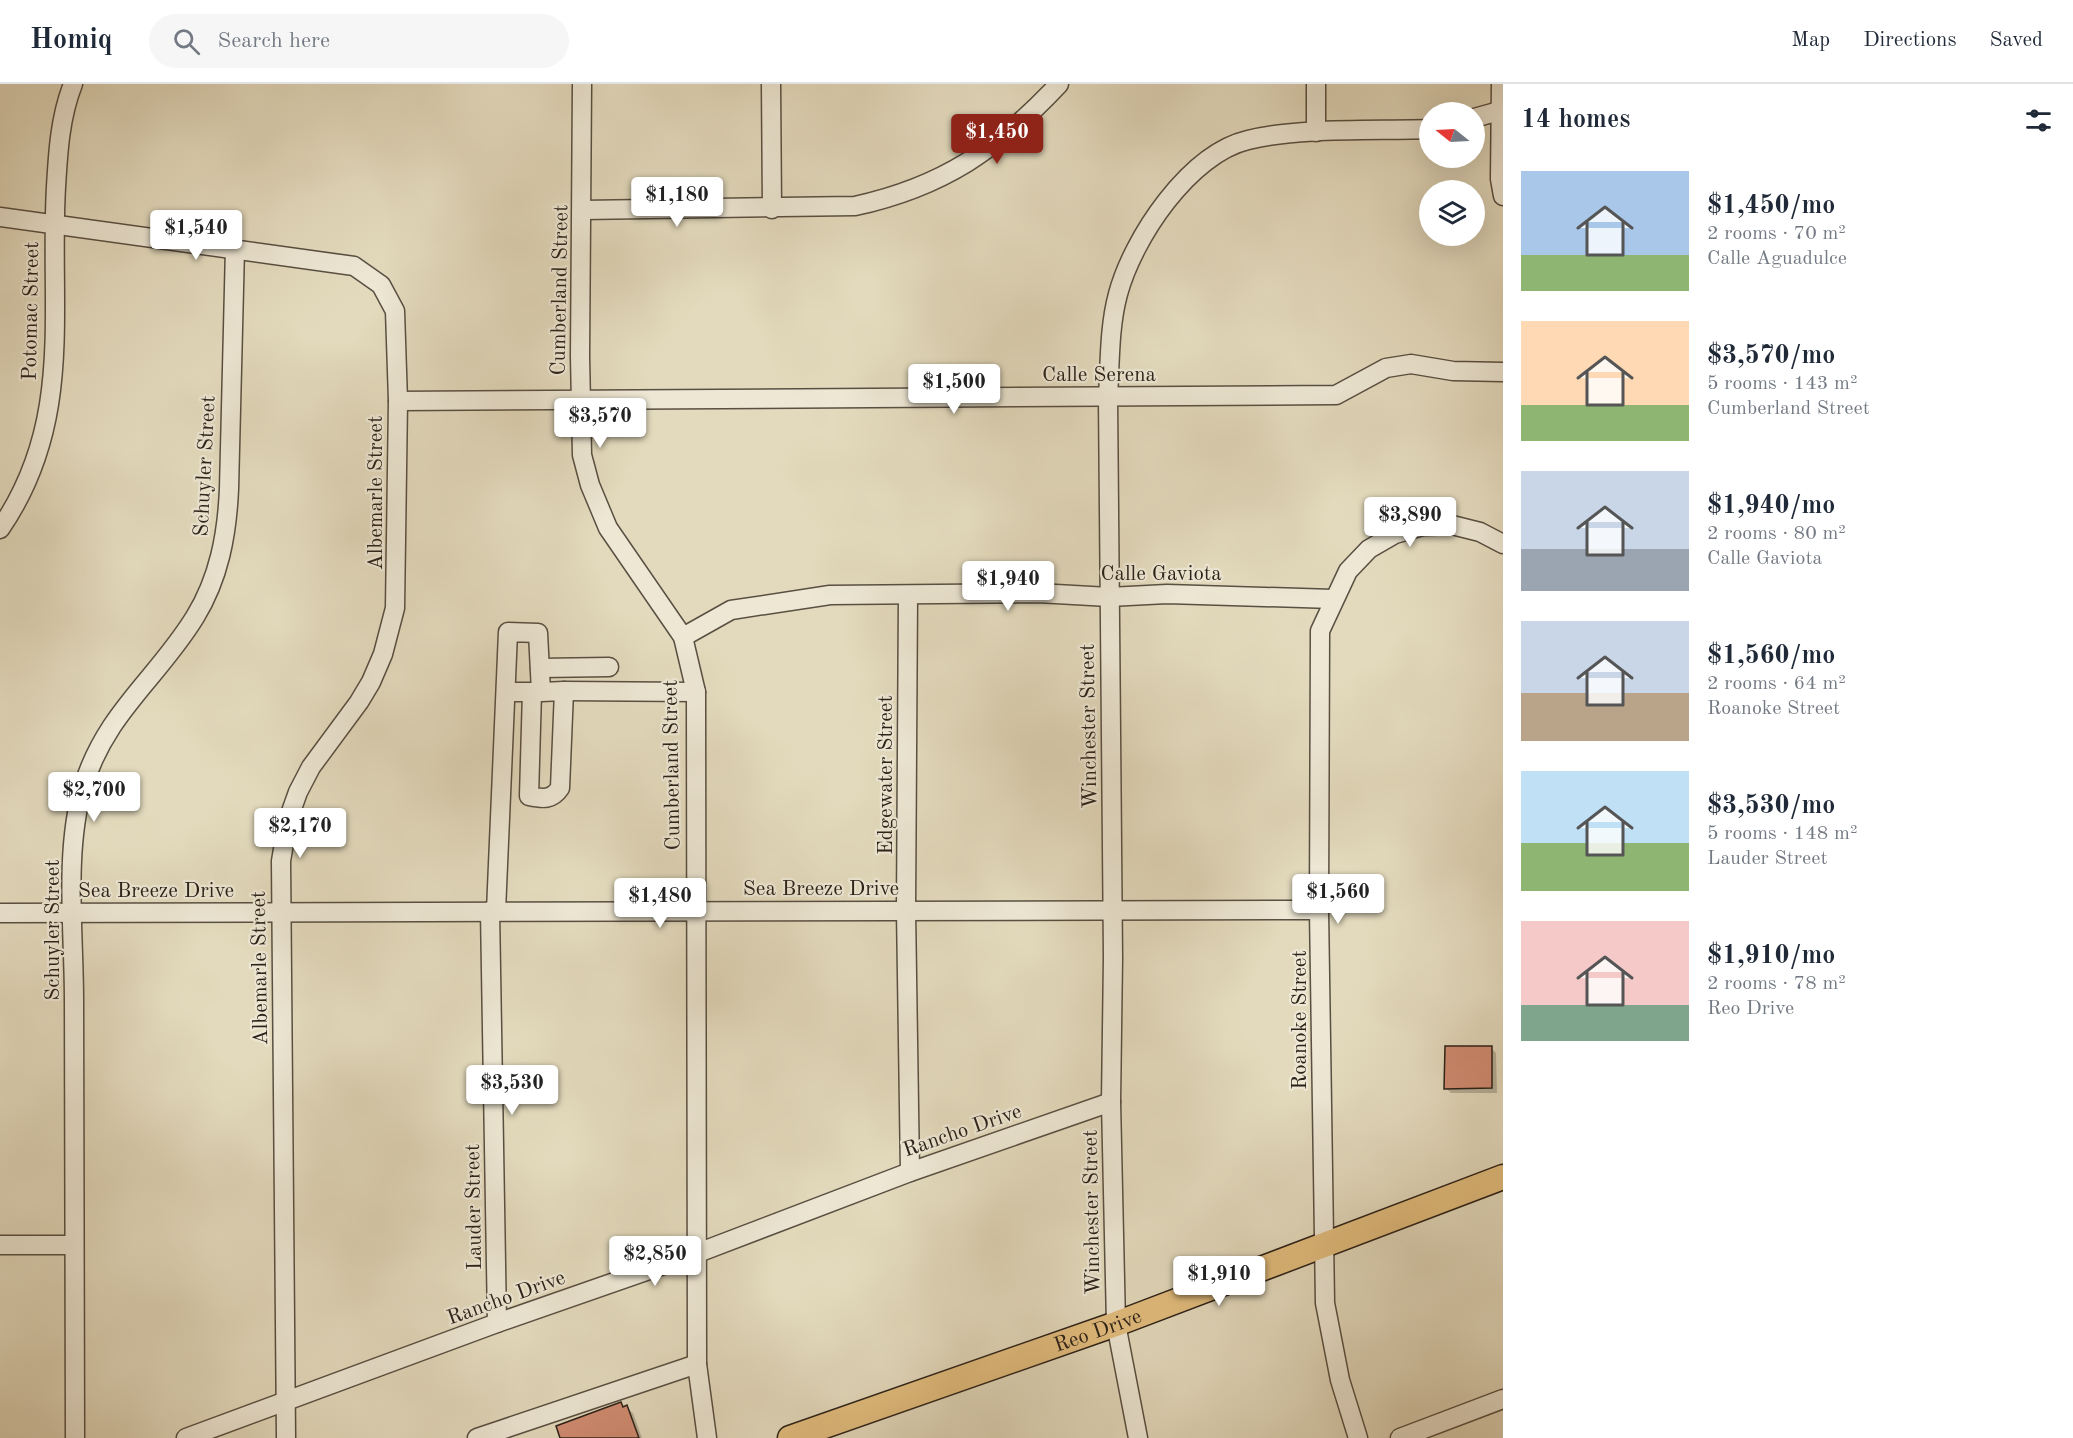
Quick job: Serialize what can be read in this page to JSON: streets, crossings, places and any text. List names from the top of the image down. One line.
{"streets":{"main road":["Reo Drive"],"street":["Cumberland Street","Potomac Street","Calle Serena","Schuyler Street","Albemarle Street","Calle Gaviota","Winchester Street","Edgewater Street","Sea Breeze Drive","Roanoke Street","Rancho Drive","Lauder Street"]},"crossings":[["Cumberland Street","Calle Serena"],["Cumberland Street","Calle Gaviota"],["Cumberland Street","Sea Breeze Drive"],["Cumberland Street","Rancho Drive"],["Calle Serena","Albemarle Street"],["Calle Serena","Winchester Street"],["Schuyler Street","Albemarle Street"],["Schuyler Street","Sea Breeze Drive"],["Albemarle Street","Sea Breeze Drive"],["Albemarle Street","Rancho Drive"],["Calle Gaviota","Winchester Street"],["Calle Gaviota","Edgewater Street"],["Calle Gaviota","Roanoke Street"],["Winchester Street","Sea Breeze Drive"],["Winchester Street","Rancho Drive"],["Winchester Street","Reo Drive"],["Edgewater Street","Sea Breeze Drive"],["Edgewater Street","Rancho Drive"],["Sea Breeze Drive","Roanoke Street"],["Sea Breeze Drive","Lauder Street"],["Roanoke Street","Reo Drive"],["Rancho Drive","Lauder Street"]],"north":"left","page":{"header":"Homiq","search":"Search here","nav":["Map","Directions","Saved"],"heading":"14 homes","price":["$1,450","$1,180","$1,540","$1,500","$3,570","$3,890","$1,940","$2,700","$2,170","$1,560","$1,480","$3,530","$2,850","$1,910"],"list":[{"name":"$1,450/mo","note":"2 rooms · 70 m² · Calle Aguadulce"},{"name":"$3,570/mo","note":"5 rooms · 143 m² · Cumberland Street"},{"name":"$1,940/mo","note":"2 rooms · 80 m² · Calle Gaviota"},{"name":"$1,560/mo","note":"2 rooms · 64 m² · Roanoke Street"},{"name":"$3,530/mo","note":"5 rooms · 148 m² · Lauder Street"},{"name":"$1,910/mo","note":"2 rooms · 78 m² · Reo Drive"}]}}
